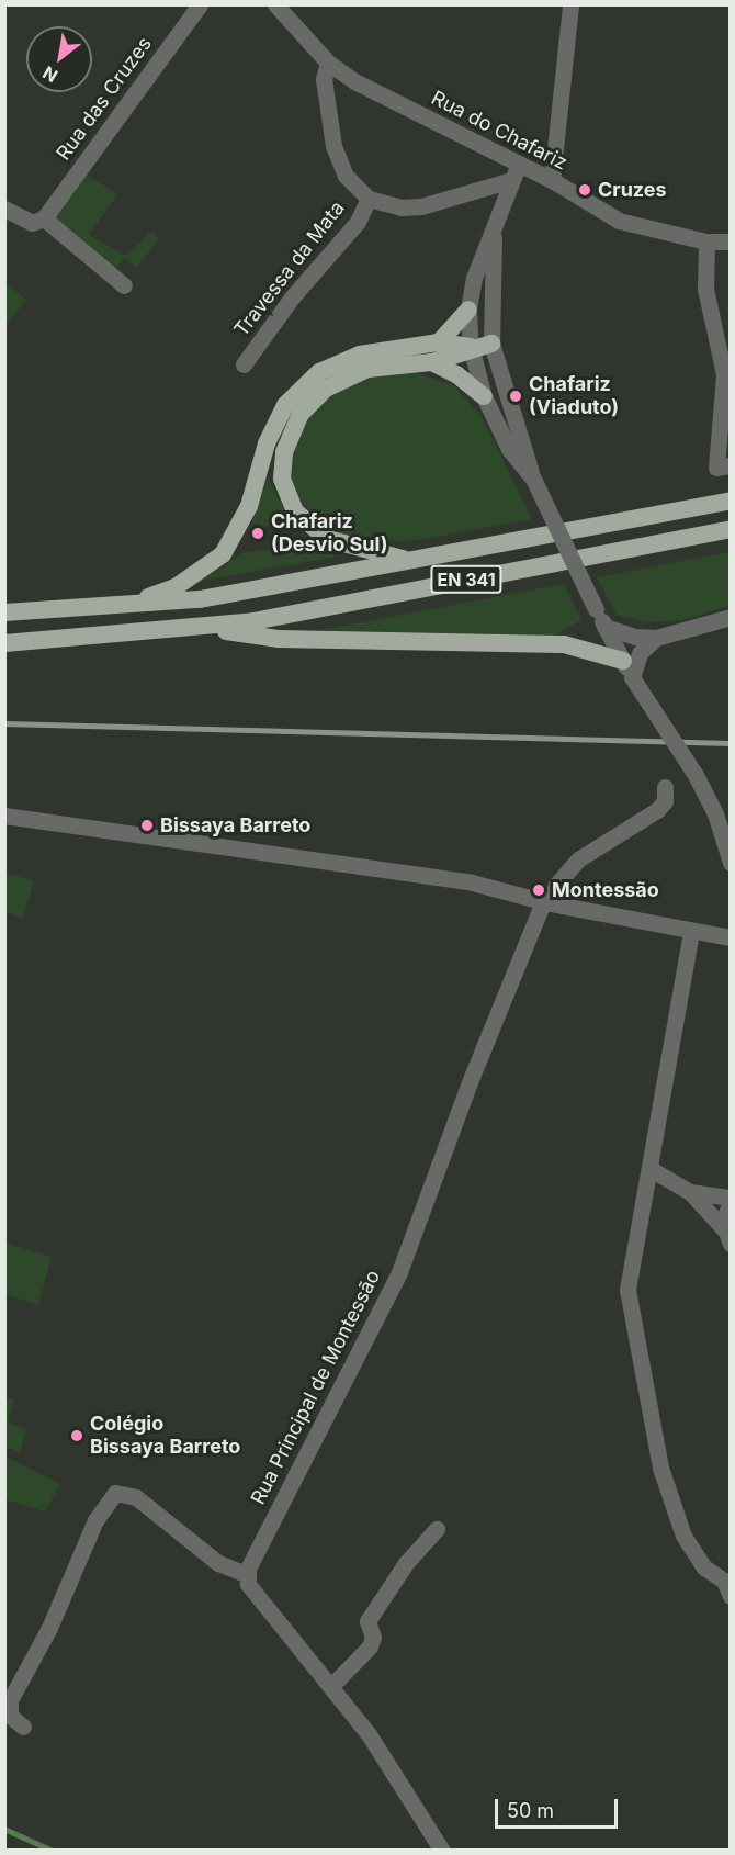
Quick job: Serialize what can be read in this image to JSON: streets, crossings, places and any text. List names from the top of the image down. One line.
{"streets":{"highway":["EN 341"],"street":["Rua das Cruzes","Rua do Chafariz","Travessa da Mata","Rua Principal de Montessão"]},"places":["Cruzes","Chafariz (Viaduto)","Chafariz (Desvio Sul)","Bissaya Barreto","Montessão","Colégio Bissaya Barreto"],"scale_bar":"50 m","north":"bottom left"}
